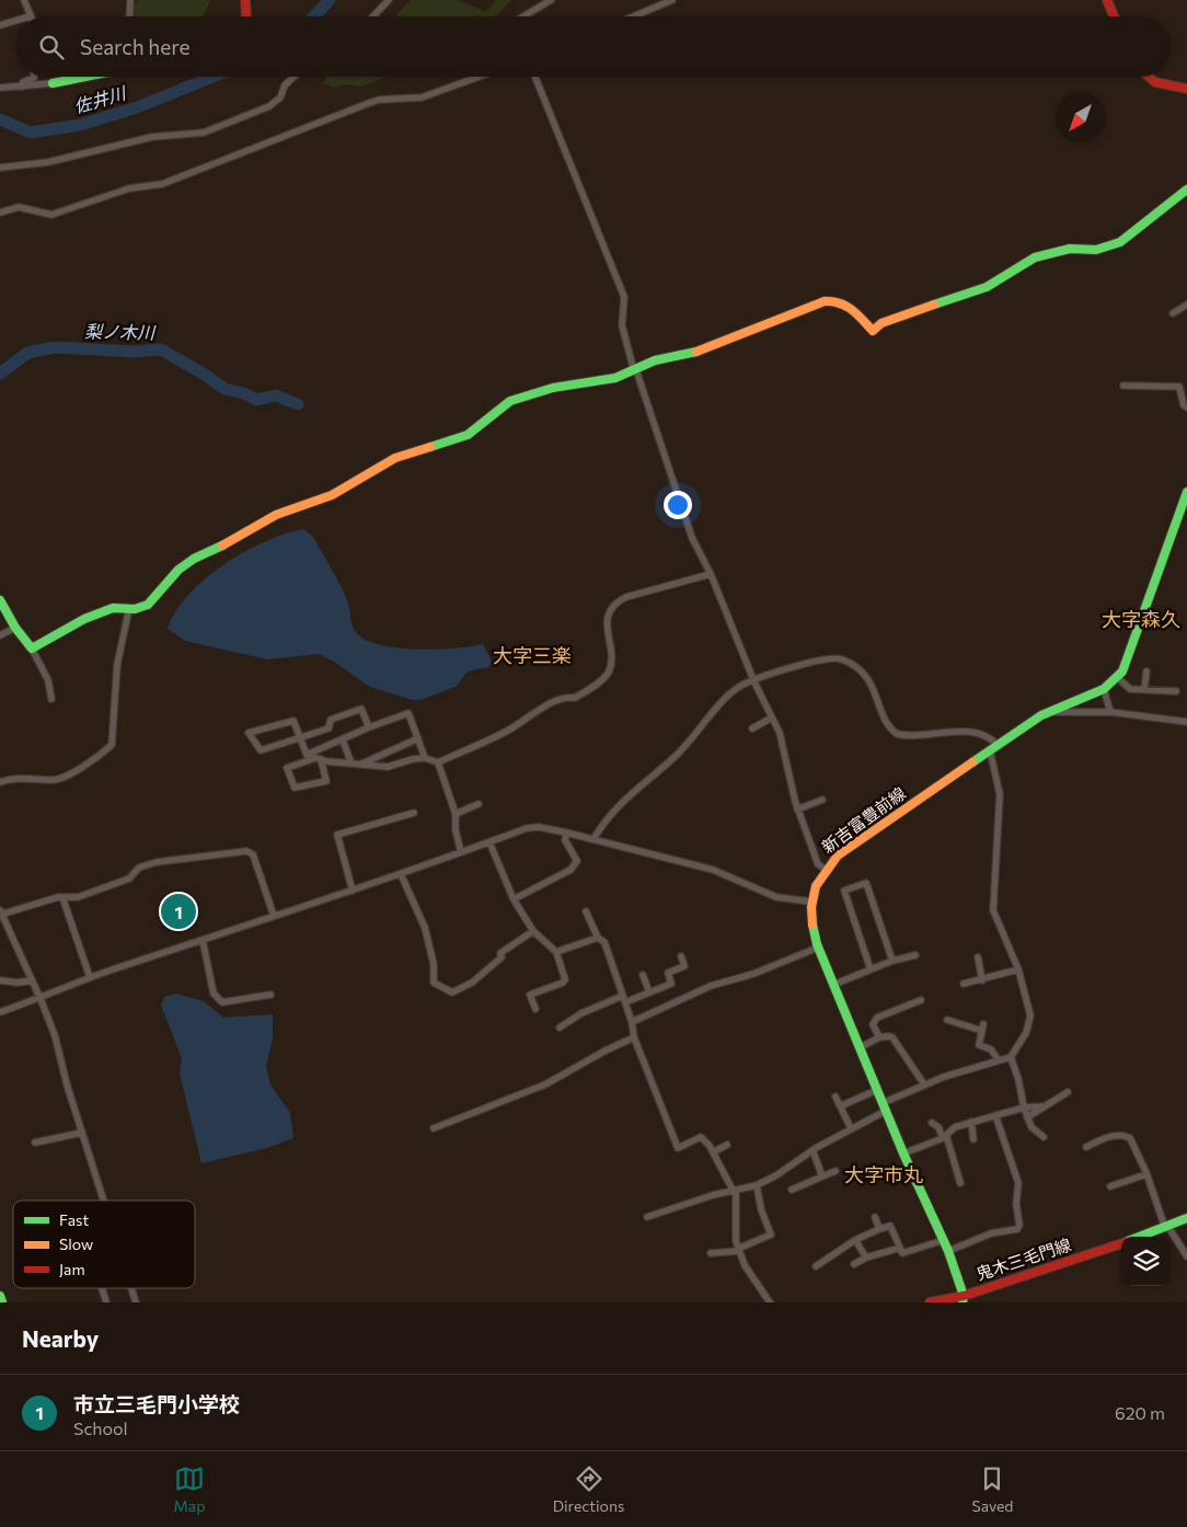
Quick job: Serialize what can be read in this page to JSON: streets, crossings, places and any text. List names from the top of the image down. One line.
{"streets":{"street":["新吉富豊前線","鬼木三毛門線"]},"crossings":[["新吉富豊前線","鬼木三毛門線"]],"districts":["大字森久","大字三楽","大字市丸"],"water":["佐井川","梨ノ木川"],"legend":["Fast","Slow","Jam"],"north":"bottom left","page":{"search":"Search here","pins":"1","heading":"Nearby","list":[{"mark":"1","name":"市立三毛門小学校","note":"School","value":"620 m"}],"nav":["Map","Directions","Saved"]}}
